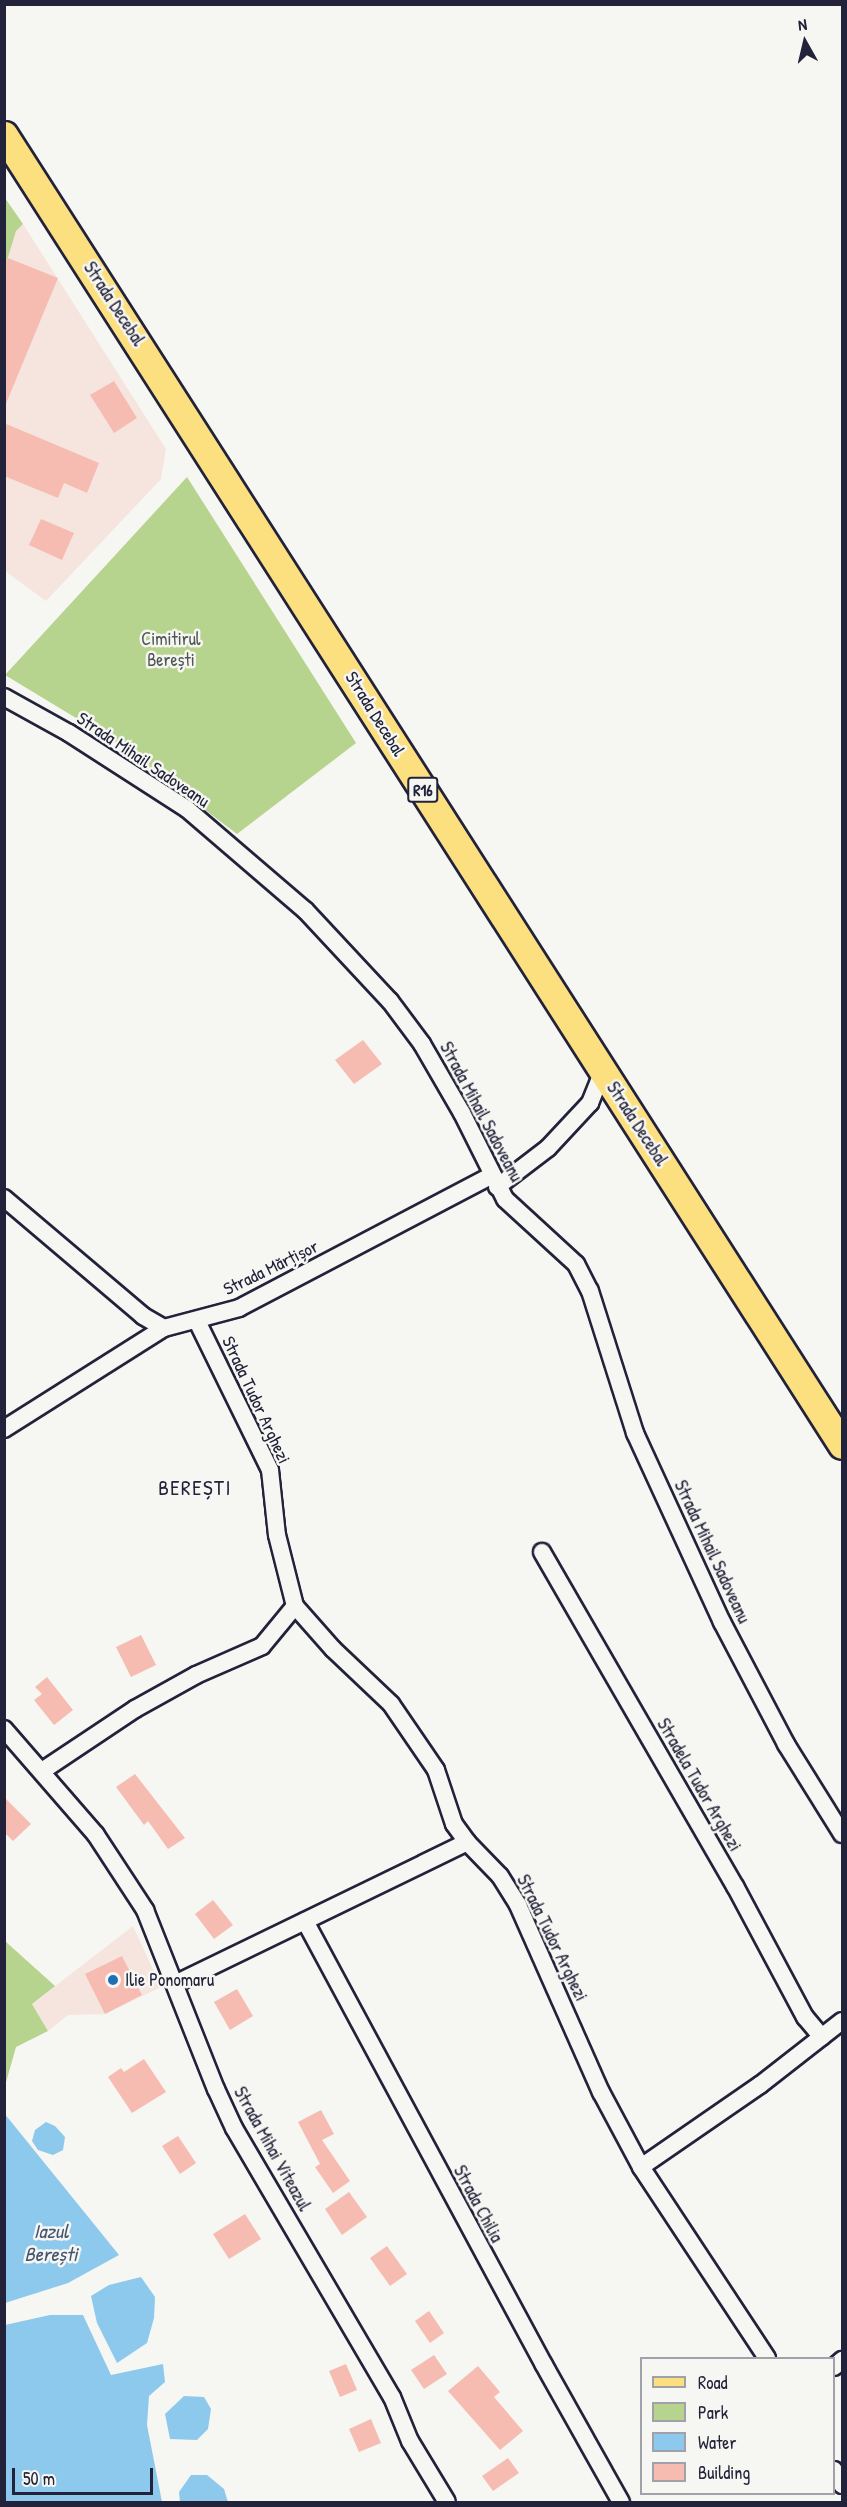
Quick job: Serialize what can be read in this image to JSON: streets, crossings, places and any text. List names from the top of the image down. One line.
{"streets":{"main road":["Strada Decebal","R16"],"street":["Strada Mihail Sadoveanu","Strada Mărțișor","Strada Tudor Arghezi","Stradela Tudor Arghezi","Strada Mihai Viteazul","Strada Chilia"]},"crossings":[["Strada Decebal","Strada Mărțișor"],["Strada Mihail Sadoveanu","Strada Mărțișor"],["Strada Mărțișor","Strada Tudor Arghezi"]],"districts":["BEREȘTI"],"water":["Iazul Berești"],"parks":["Cimitirul Berești"],"places":["Ilie Ponomaru"],"legend":["Road","Park","Water","Building"],"scale_bar":"50 m","north":"top"}
